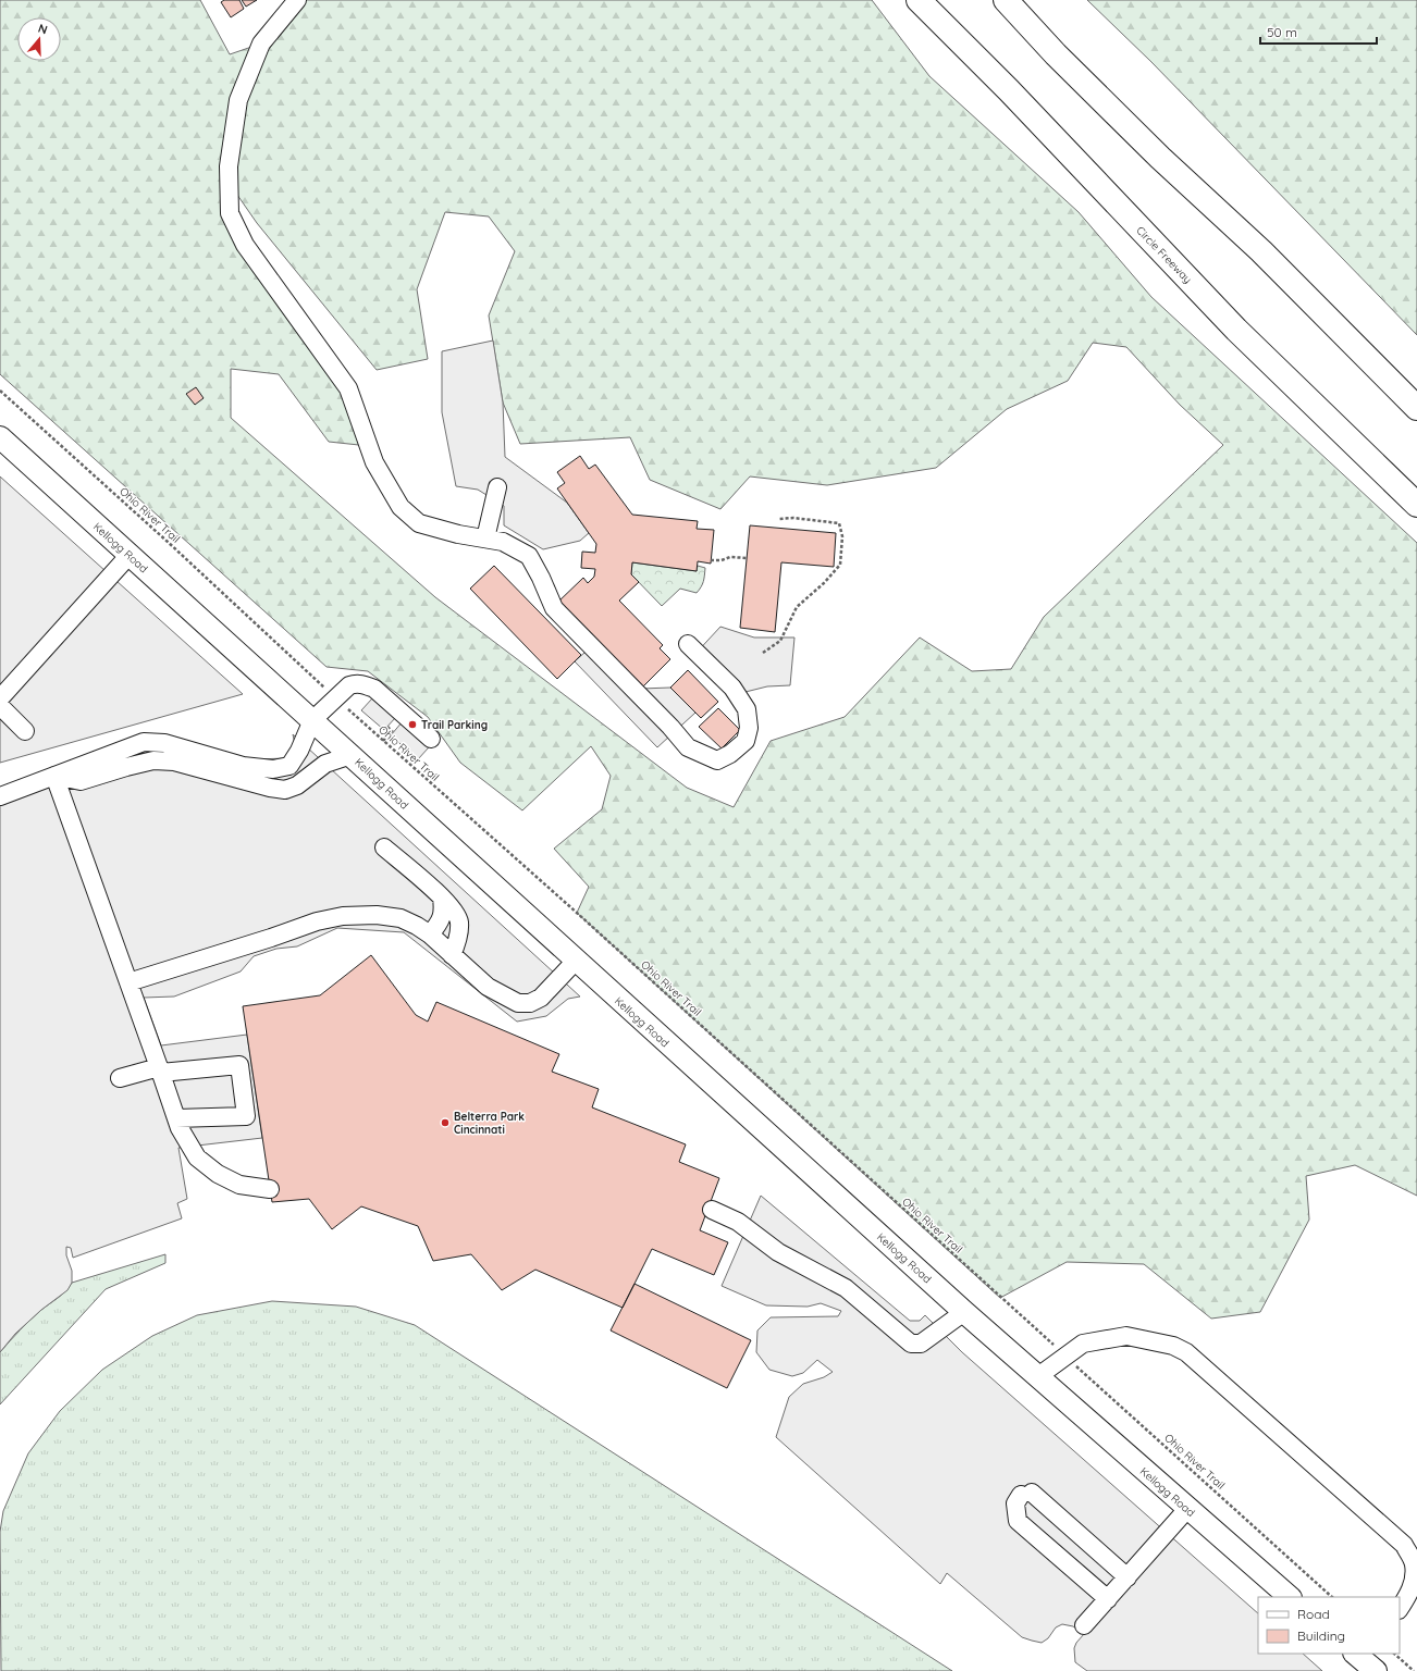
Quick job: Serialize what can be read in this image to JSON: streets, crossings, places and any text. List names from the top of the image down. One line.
{"streets":{"highway":["Circle Freeway"],"main road":["Kellogg Road"],"path":["Ohio River Trail"]},"places":["Trail Parking","Belterra Park Cincinnati"],"legend":["Road","Building"],"scale_bar":"50 m","north":"top"}
